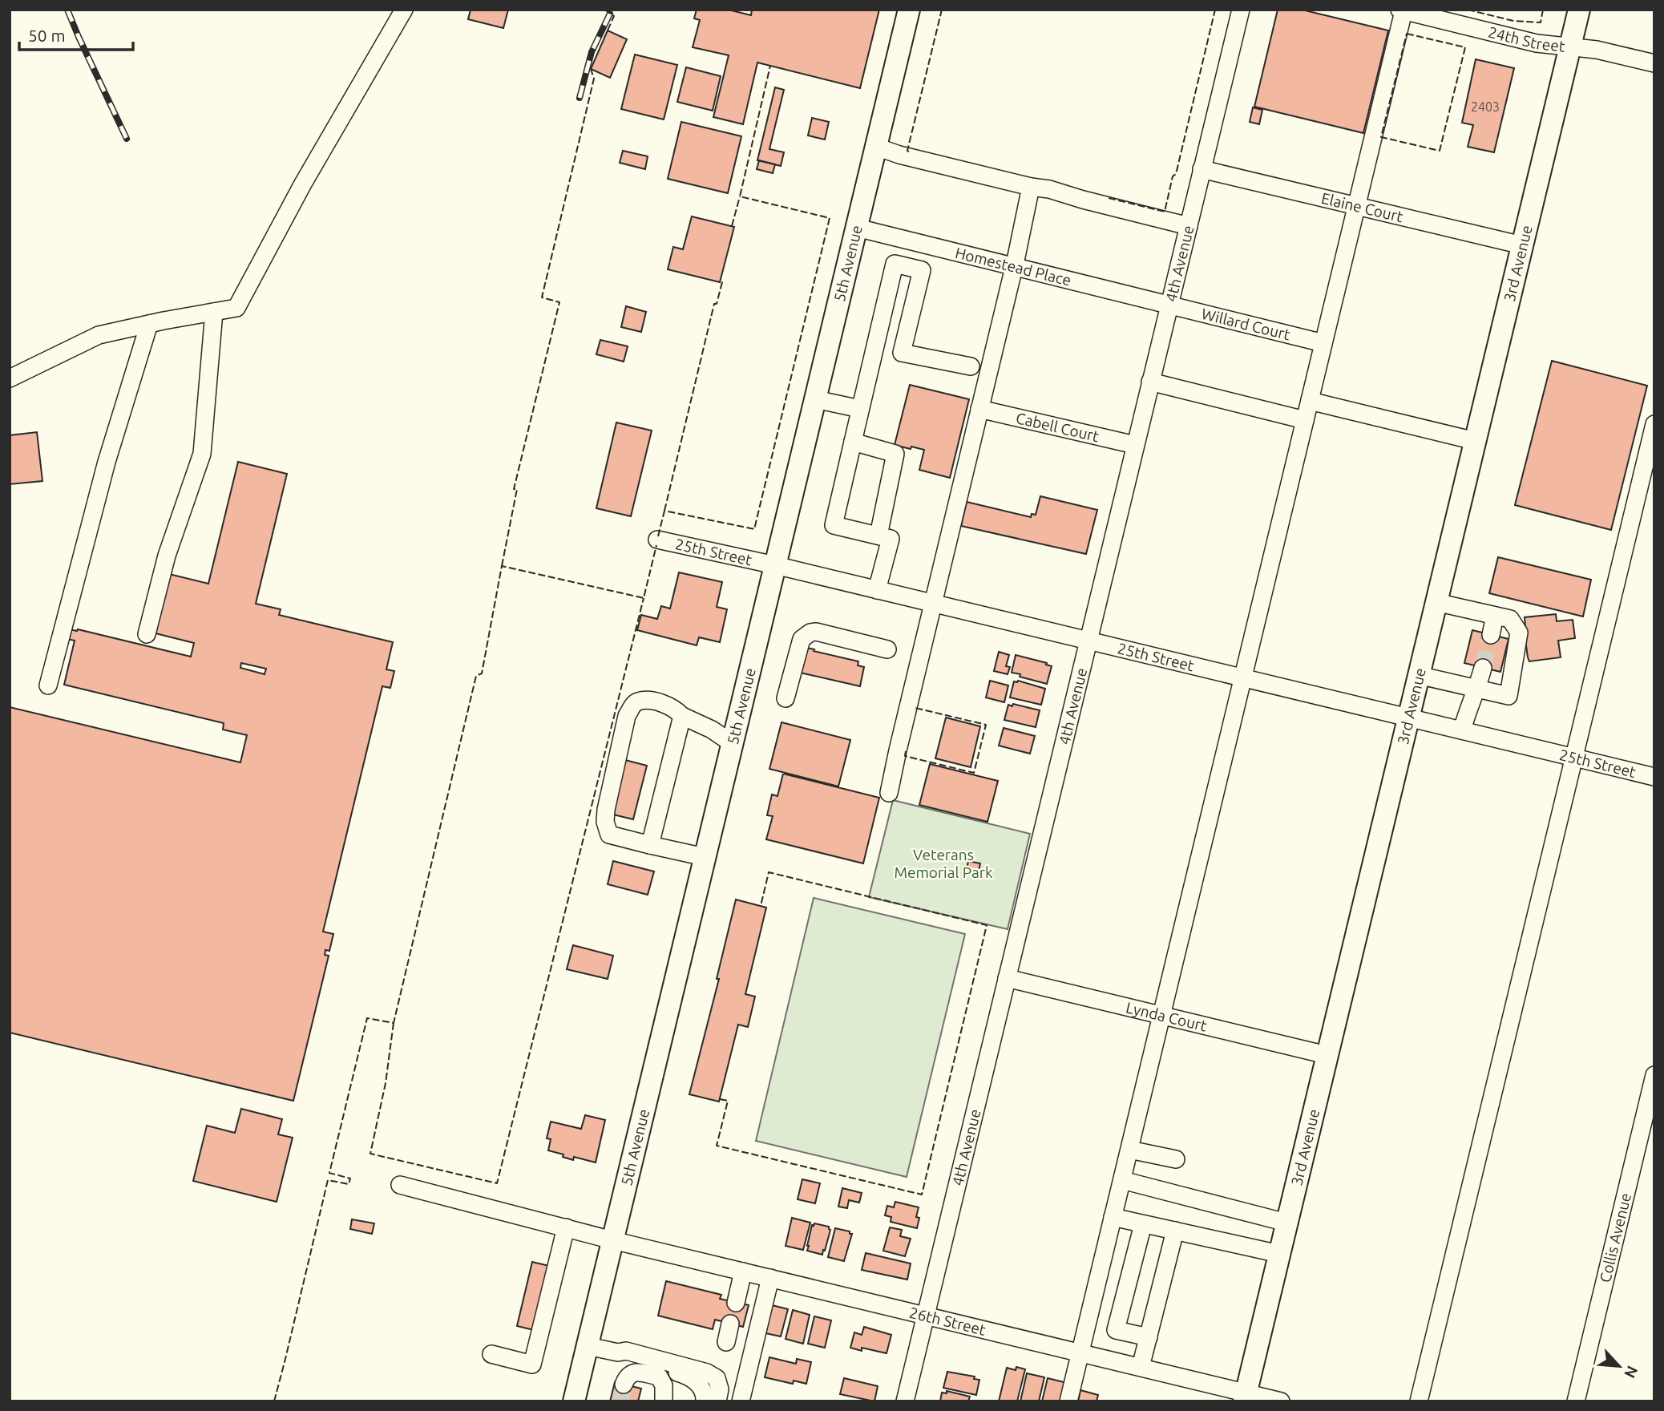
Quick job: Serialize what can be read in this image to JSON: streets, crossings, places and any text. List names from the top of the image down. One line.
{"streets":{"main road":["5th Avenue","3rd Avenue"],"street":["24th Street","Elaine Court","4th Avenue","Homestead Place","Willard Court","Cabell Court","25th Street","Lynda Court","Collis Avenue","26th Street"]},"crossings":[["24th Street","3rd Avenue"],["Elaine Court","4th Avenue"],["Elaine Court","3rd Avenue"],["5th Avenue","Homestead Place"],["5th Avenue","25th Street"],["5th Avenue","26th Street"],["4th Avenue","Homestead Place"],["4th Avenue","Willard Court"],["4th Avenue","Cabell Court"],["4th Avenue","25th Street"],["4th Avenue","Lynda Court"],["4th Avenue","26th Street"],["3rd Avenue","25th Street"],["3rd Avenue","Lynda Court"],["3rd Avenue","26th Street"],["Homestead Place","Willard Court"]],"parks":["Veterans Memorial Park"],"house_numbers":["2403"],"scale_bar":"50 m","north":"bottom right"}
